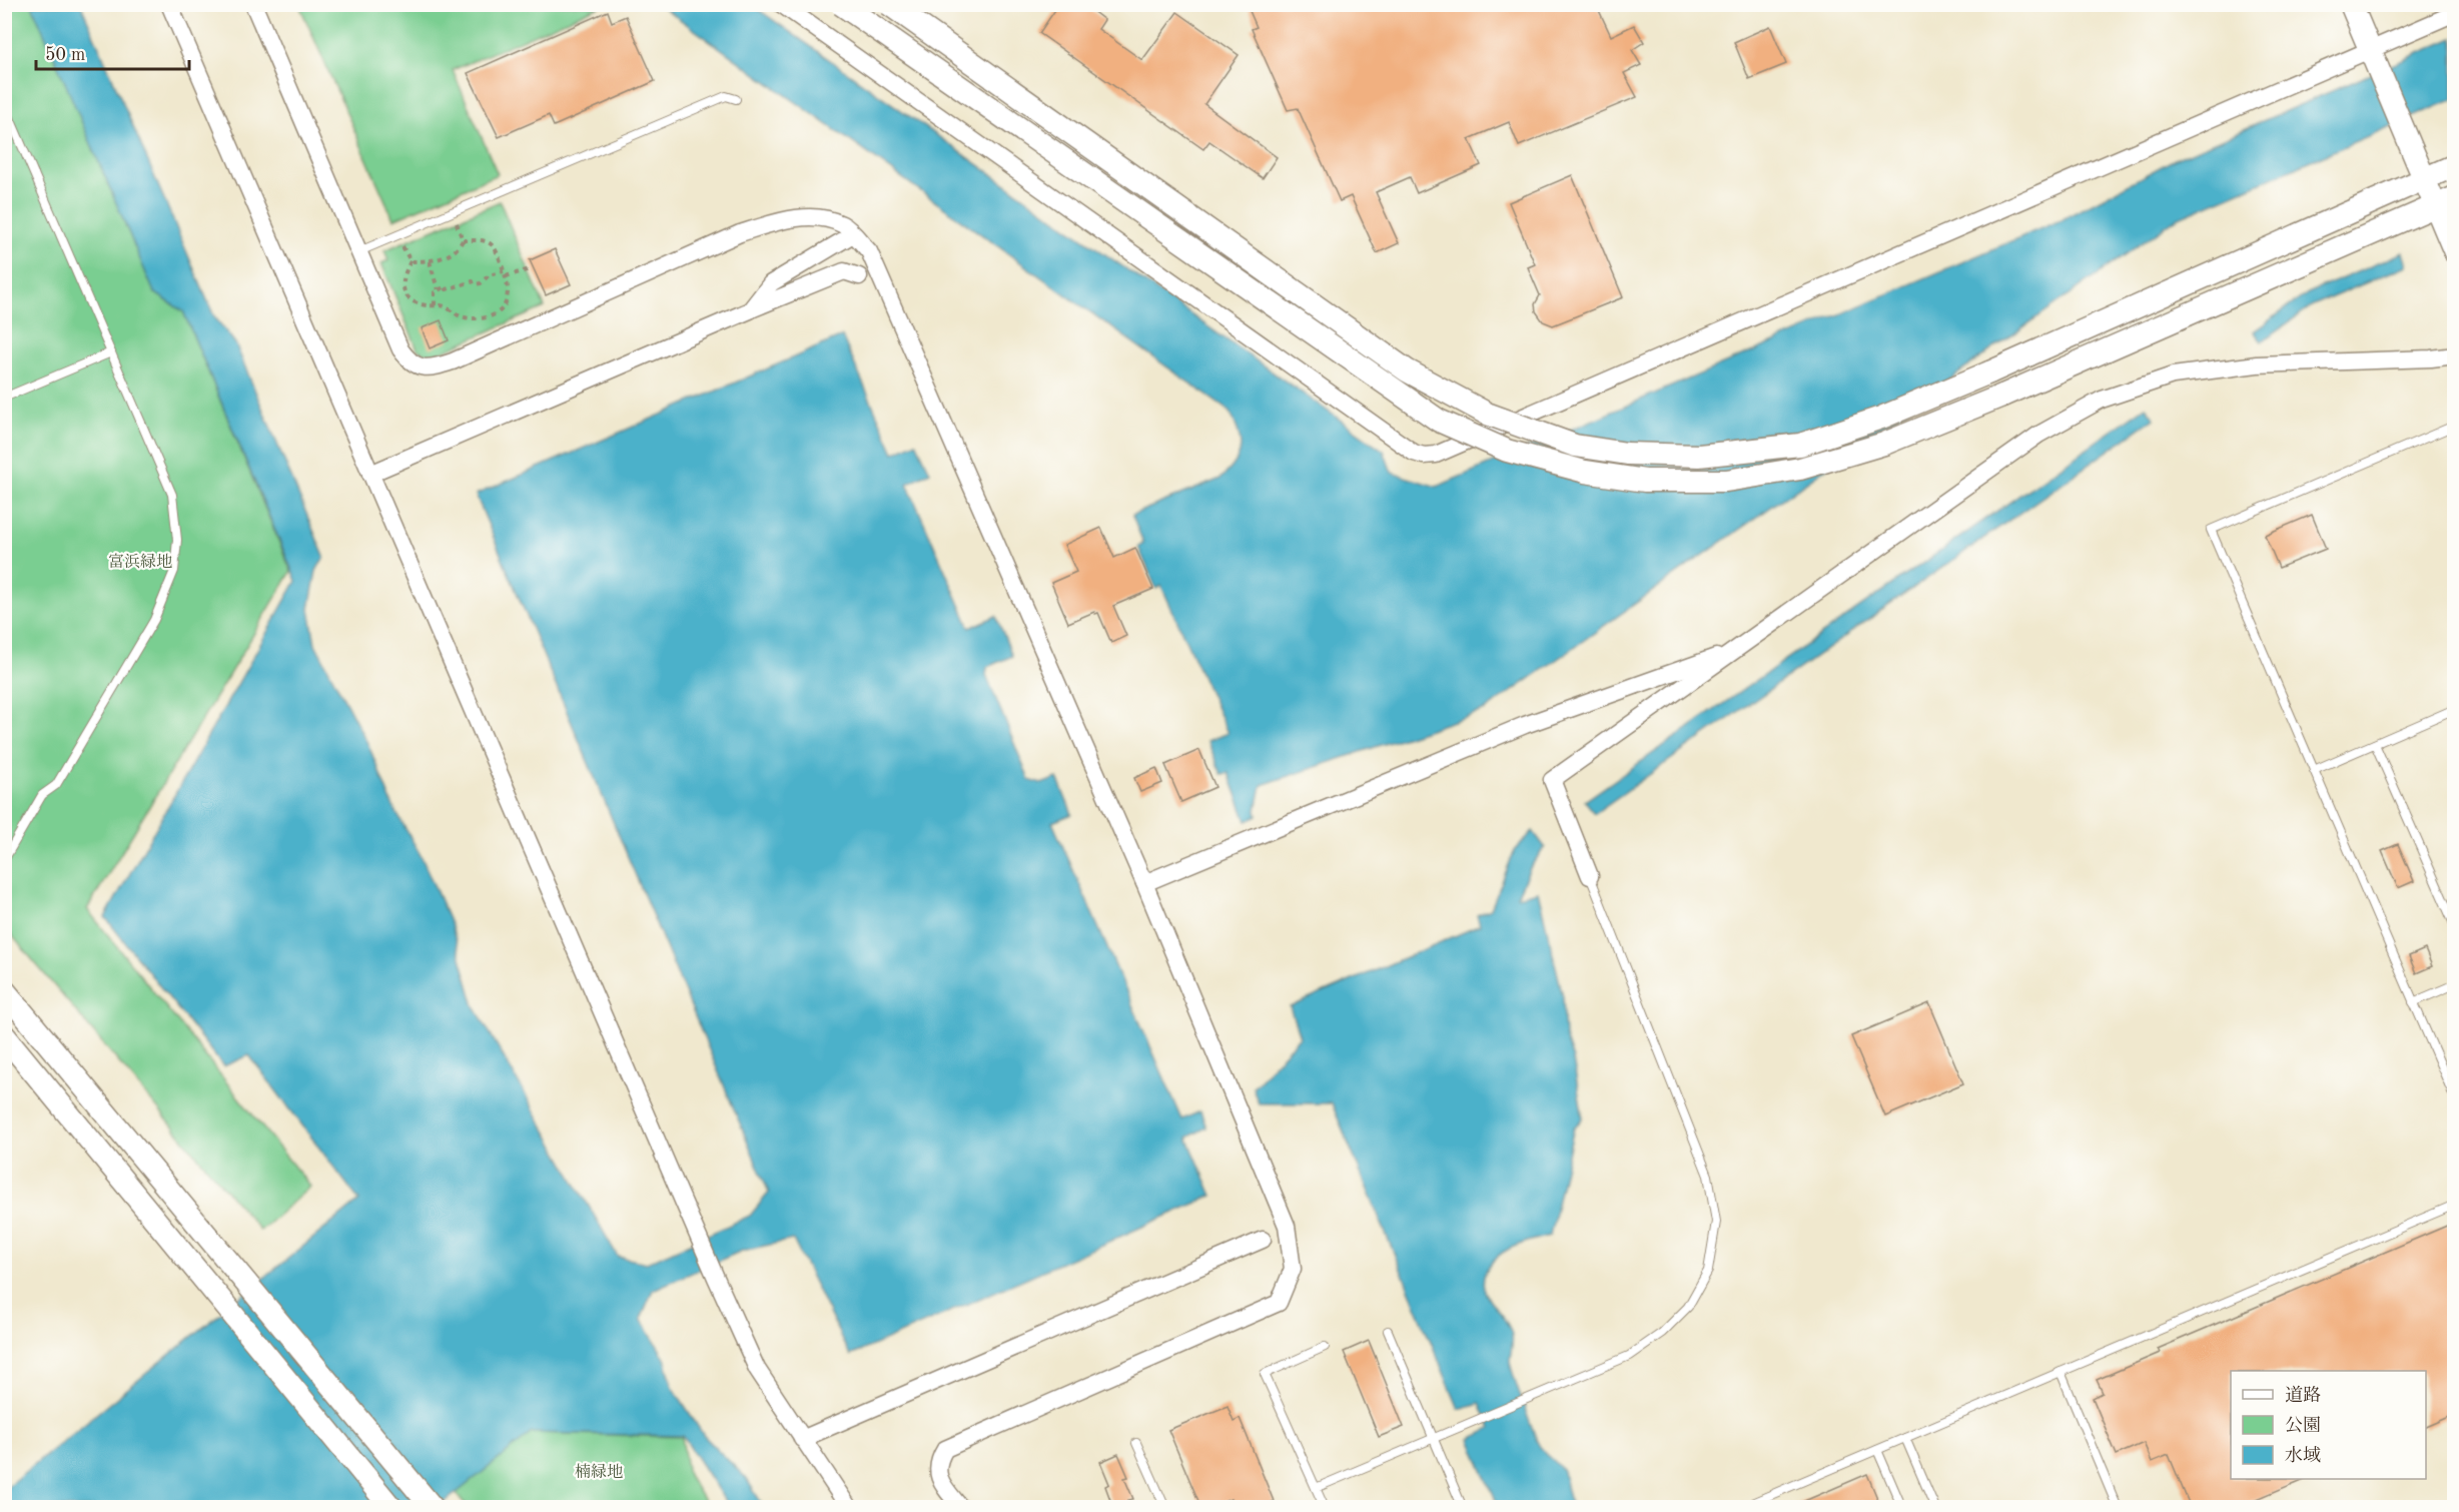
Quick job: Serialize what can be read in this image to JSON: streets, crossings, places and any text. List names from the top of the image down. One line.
{"parks":["富浜緑地","楠緑地"],"legend":["道路","公園","水域"],"scale_bar":"50 m"}
